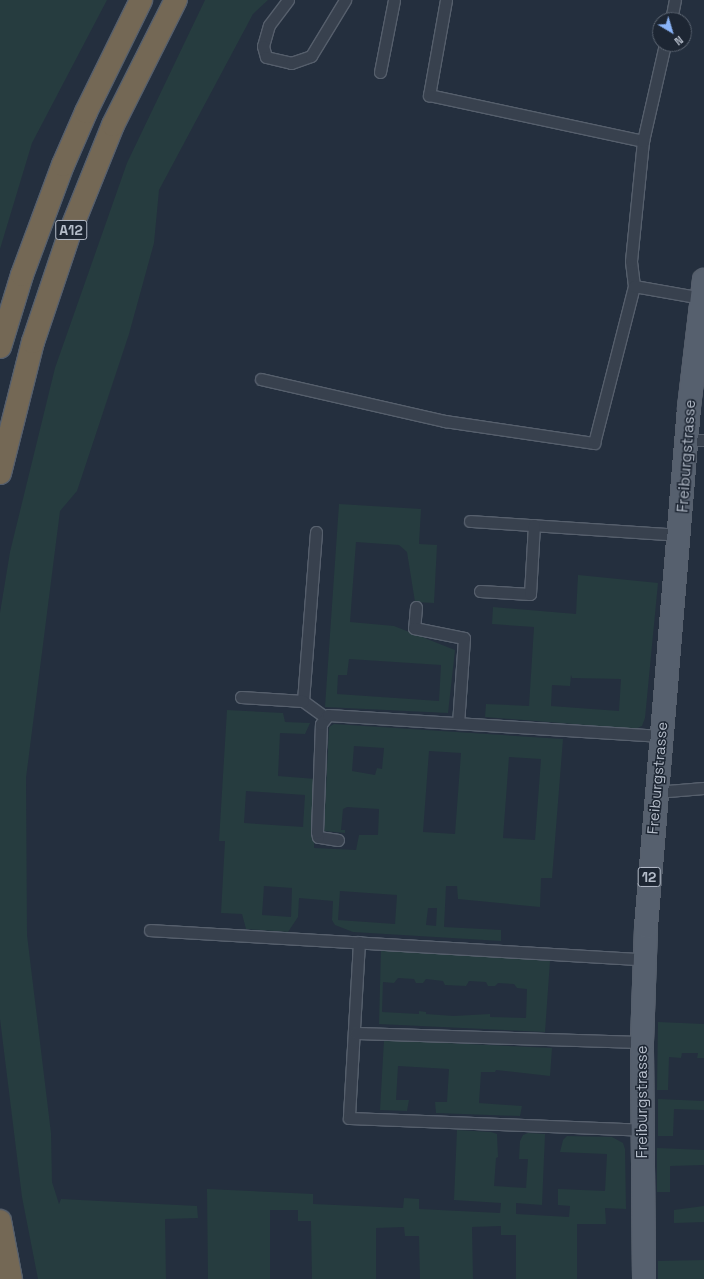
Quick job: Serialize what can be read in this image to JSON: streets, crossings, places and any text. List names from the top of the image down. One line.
{"streets":{"highway":["A12"],"main road":["Freiburgstrasse","12"]},"north":"bottom right"}
